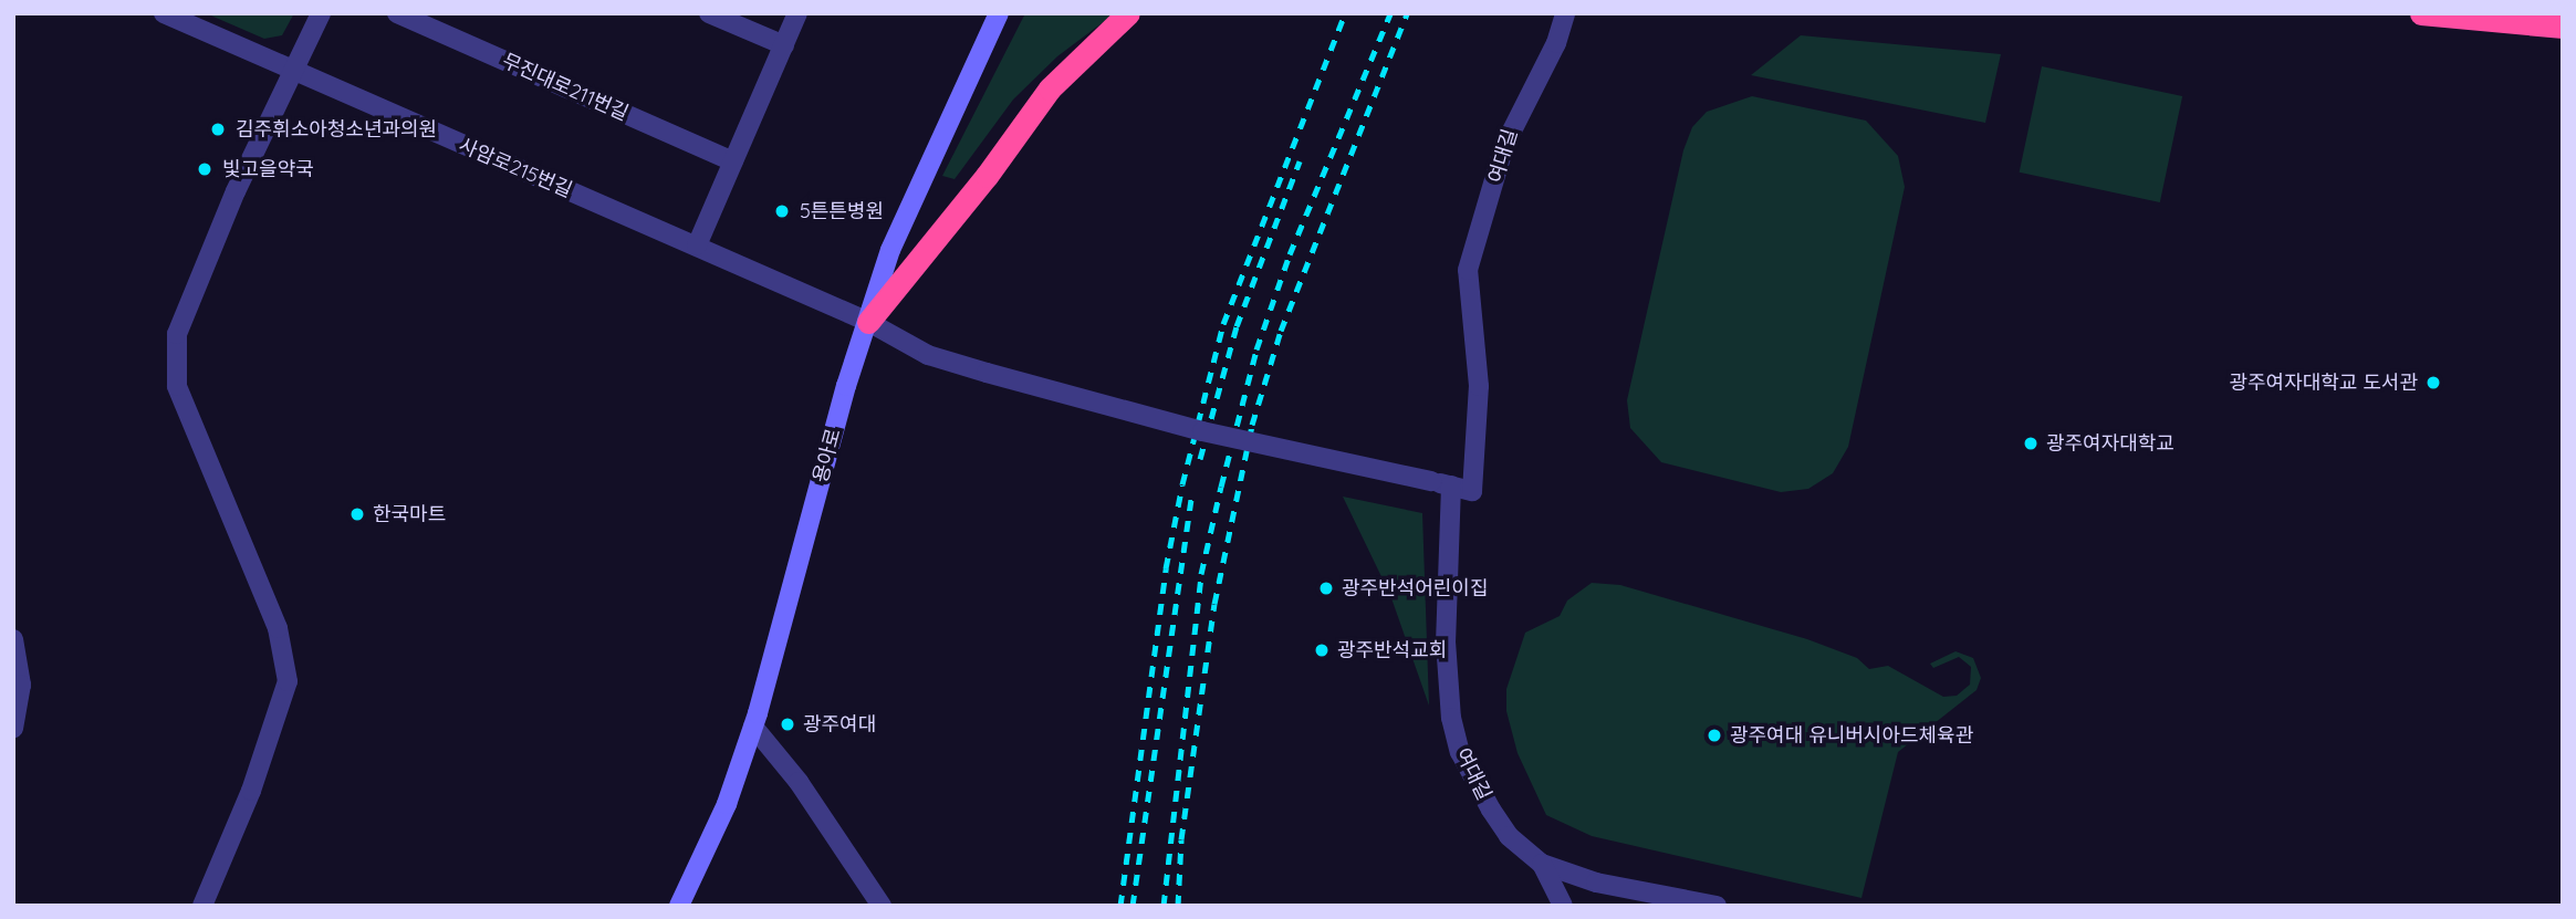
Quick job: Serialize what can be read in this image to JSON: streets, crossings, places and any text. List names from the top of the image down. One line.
{"streets":{"main road":["용아로"],"street":["무진대로211번길","여대길","사암로215번길"]},"crossings":[["여대길","사암로215번길"],["사암로215번길","용아로"]],"places":["김주휘소아청소년과의원","빛고을약국","5튼튼병원","광주여자대학교 도서관","광주여자대학교","한국마트","광주반석어린이집","광주반석교회","광주여대","광주여대 유니버시아드체육관"]}
